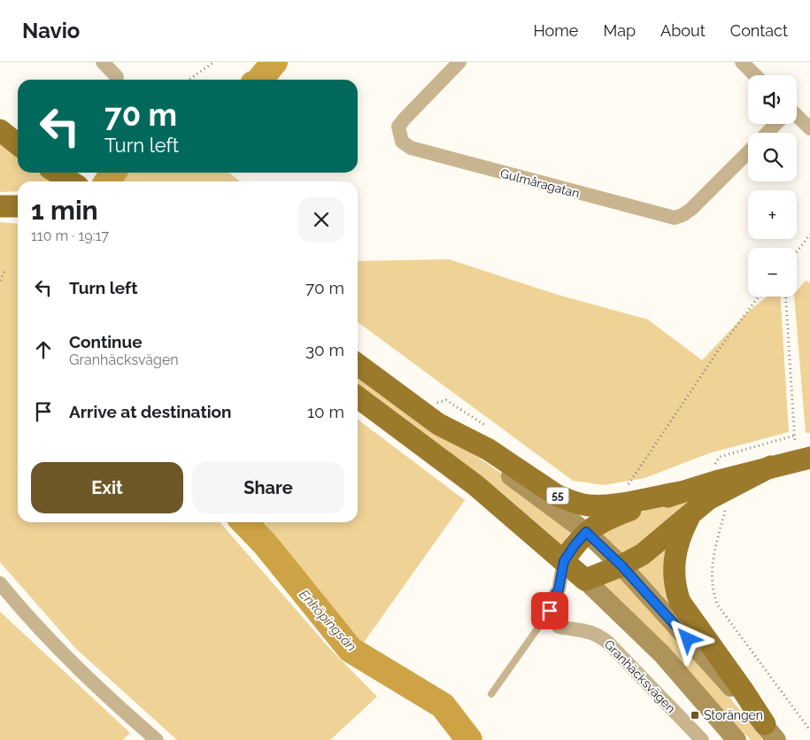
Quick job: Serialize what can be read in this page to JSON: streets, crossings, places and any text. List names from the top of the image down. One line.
{"streets":{"main road":["55"],"street":["Gulmåragatan","Granhäcksvägen"]},"water":["Enköpingsån"],"places":{"transit":["Storängen"]},"page":{"header":"Navio","nav":["Home","Map","About","Contact"],"map_buttons":["+","−"],"turn":["70 m","Turn left"],"heading":["1 min","110 m · 19:17"],"list":[{"name":"Turn left","value":"70 m"},{"name":"Continue","note":"Granhäcksvägen","value":"30 m"},{"name":"Arrive at destination","value":"10 m"}],"buttons":["Exit","Share"]}}
